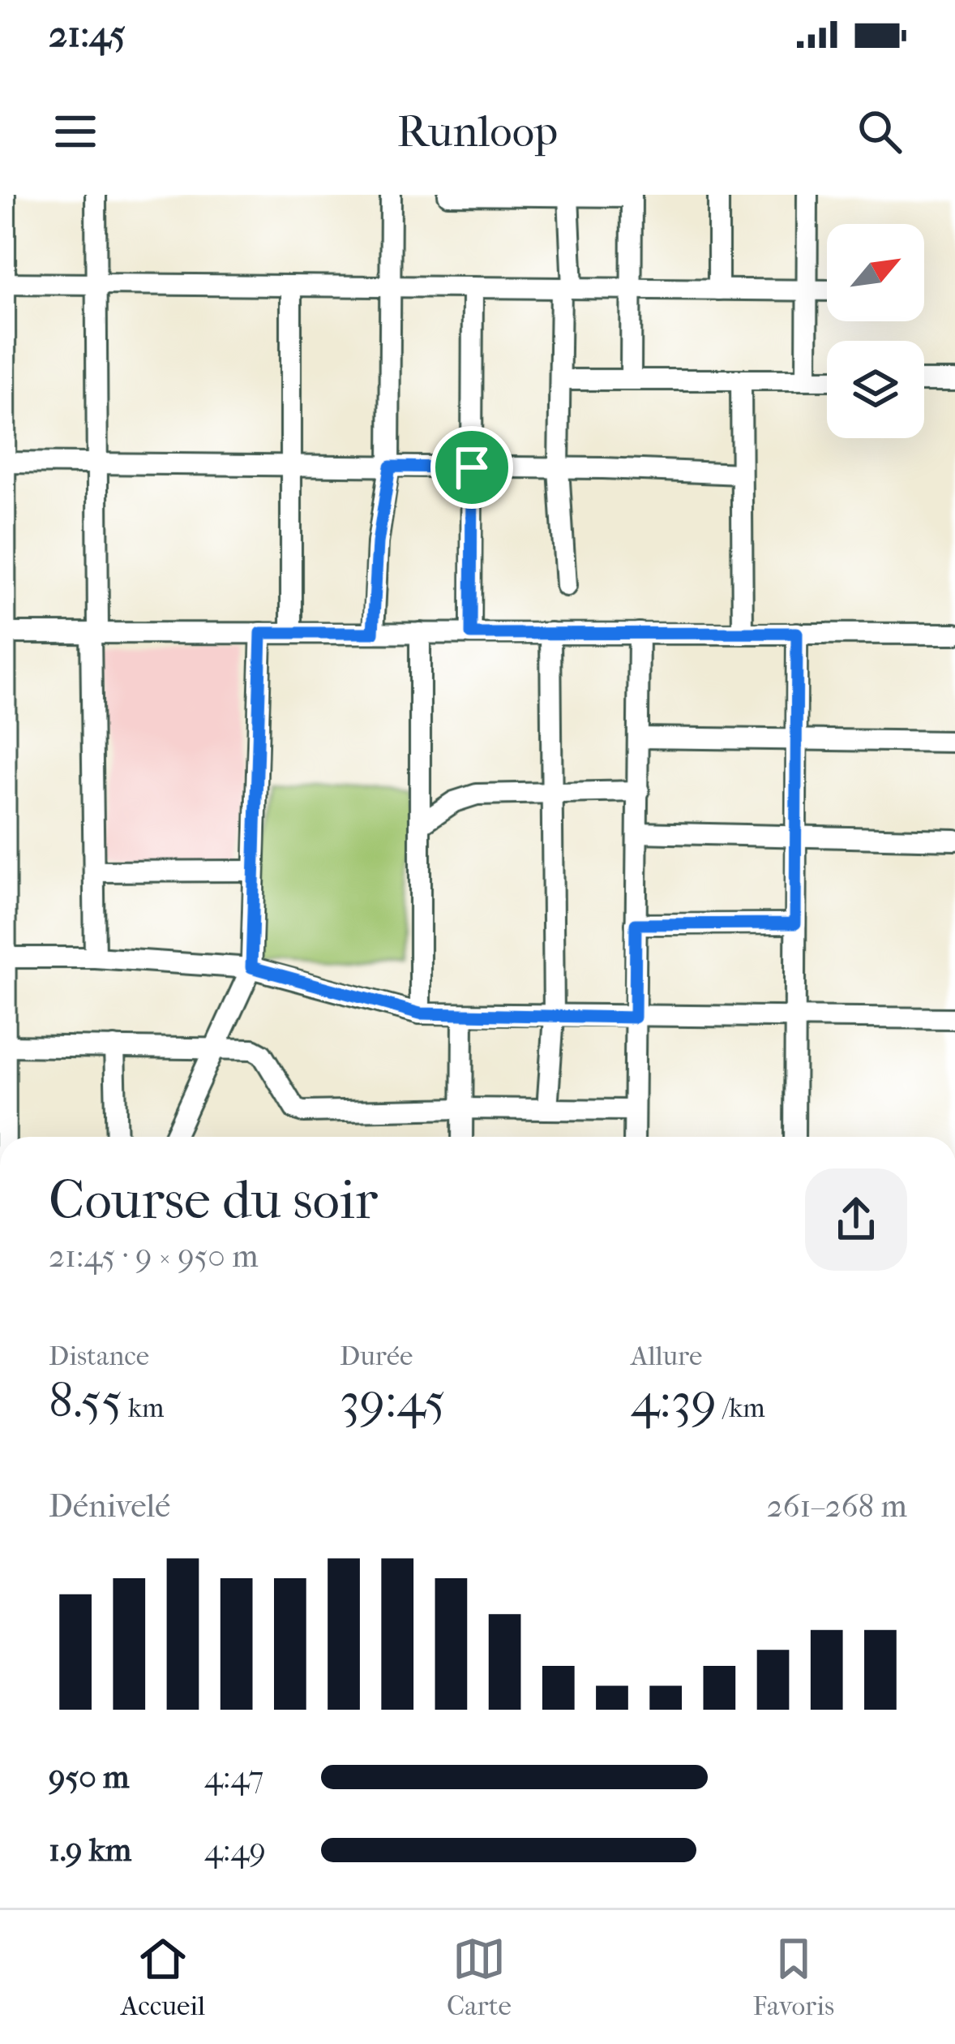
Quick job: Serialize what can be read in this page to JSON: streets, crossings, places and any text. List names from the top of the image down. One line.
{"north":"top right","page":{"status":"21:45","header":"Runloop","heading":["Course du soir","21:45 · 9 × 950 m"],"stats":[["Distance","8.55 km"],["Durée","39:45"],["Allure","4:39 /km"]],"chart":["Dénivelé","261–268 m"],"list":[{"name":"950 m","note":"4:47"},{"name":"1.9 km","note":"4:49"}],"tabs":["Accueil","Carte","Favoris"]}}
